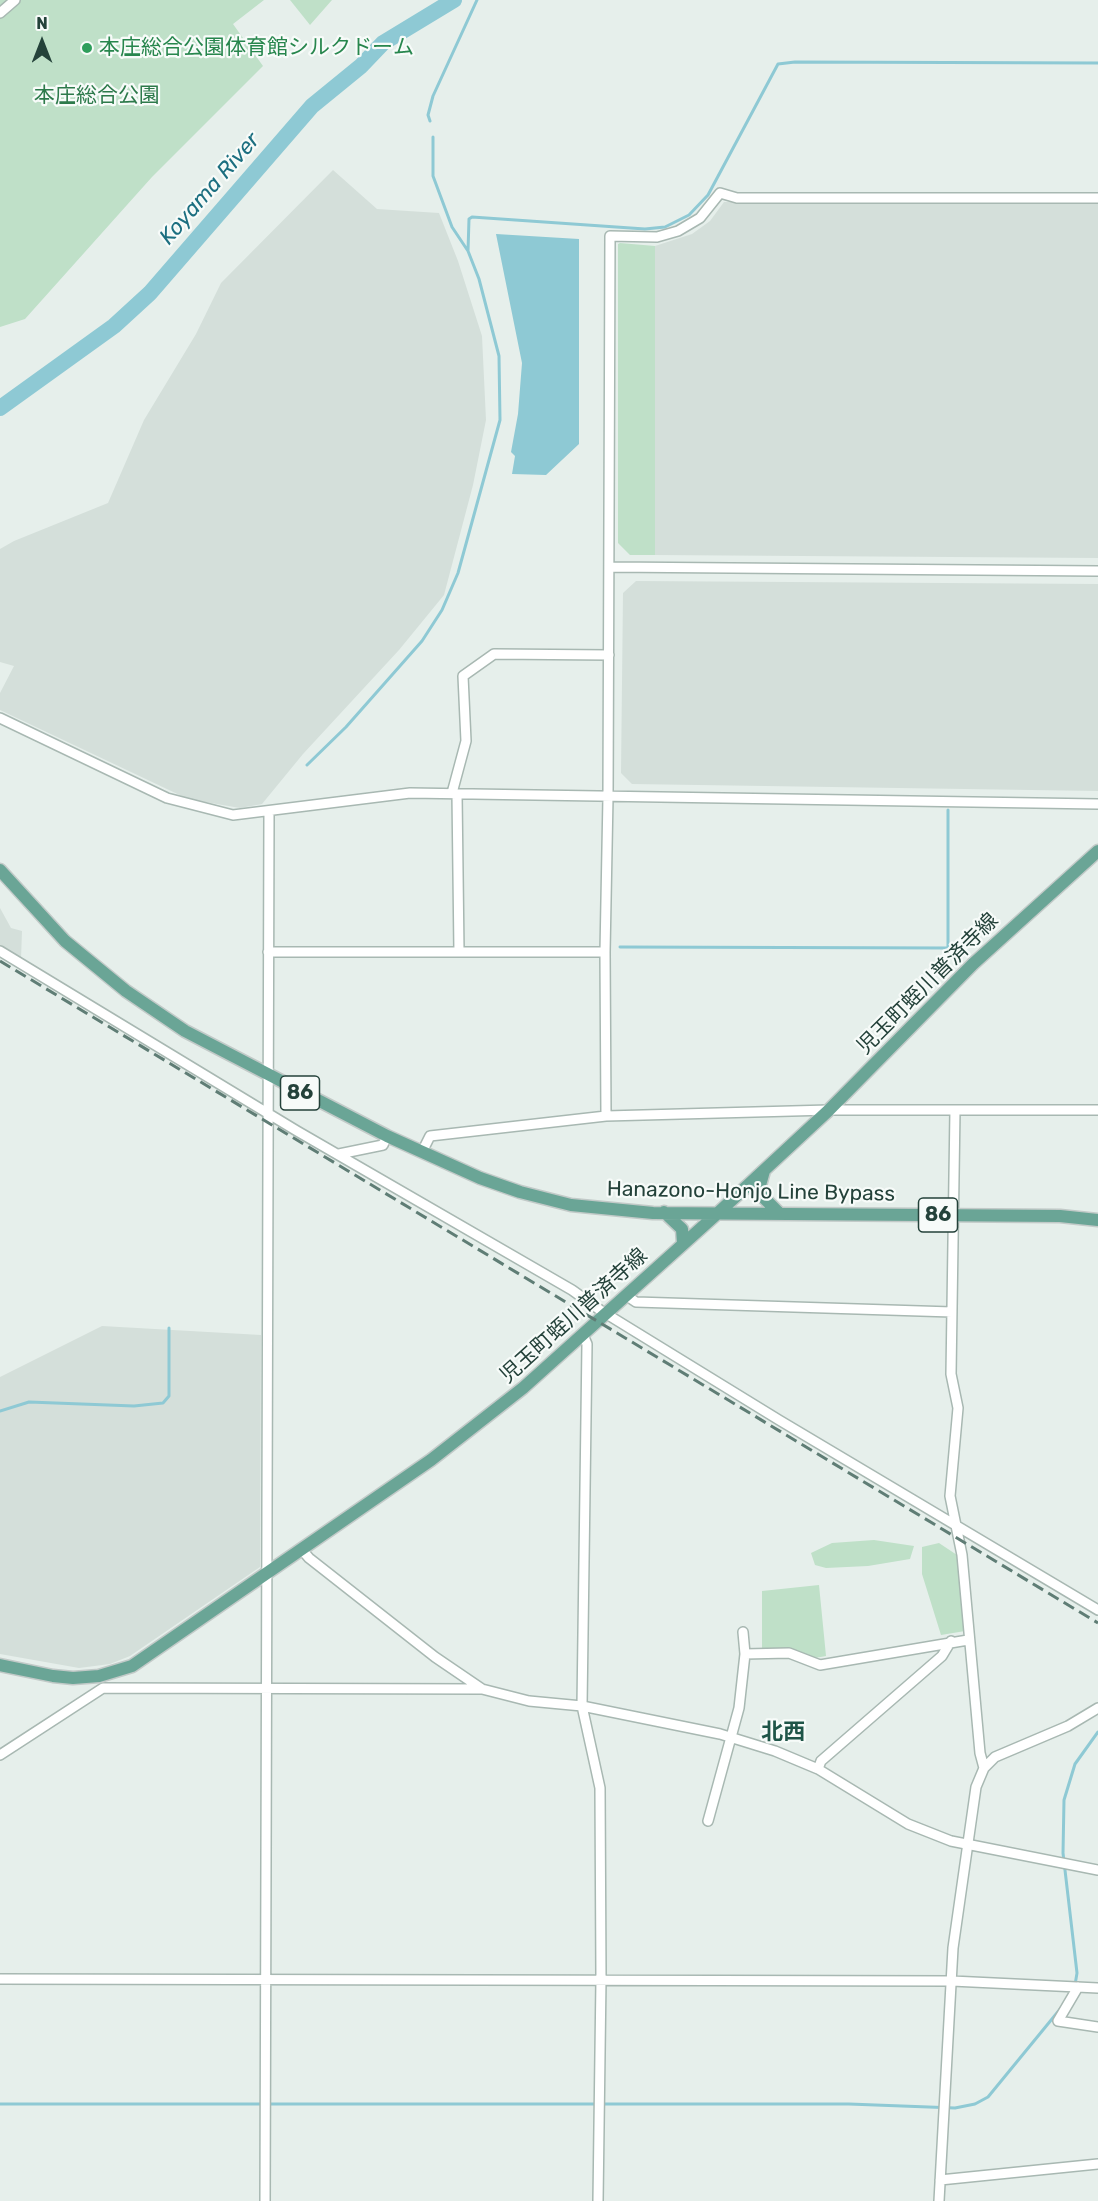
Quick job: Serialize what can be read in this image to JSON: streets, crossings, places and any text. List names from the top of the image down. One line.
{"streets":{"main road":["児玉町蛭川普済寺線","86","Hanazono-Honjo Line Bypass"]},"crossings":[["児玉町蛭川普済寺線","Hanazono-Honjo Line Bypass"]],"districts":["北西"],"water":["Koyama River"],"parks":["本庄総合公園"],"places":["本庄総合公園体育館シルクドーム"],"north":"top"}
